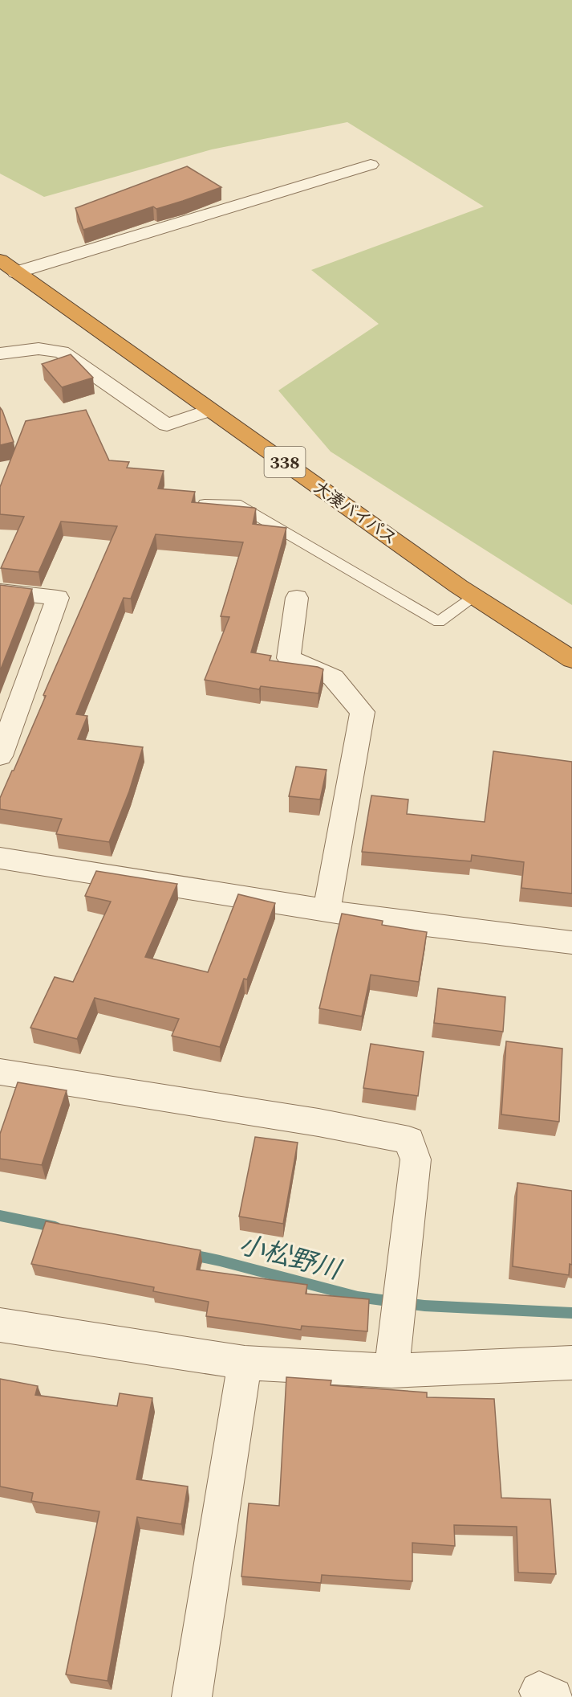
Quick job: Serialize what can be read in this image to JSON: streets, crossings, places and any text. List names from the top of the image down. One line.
{"streets":{"highway":["338","大湊バイパス"]},"water":["小松野川"]}
